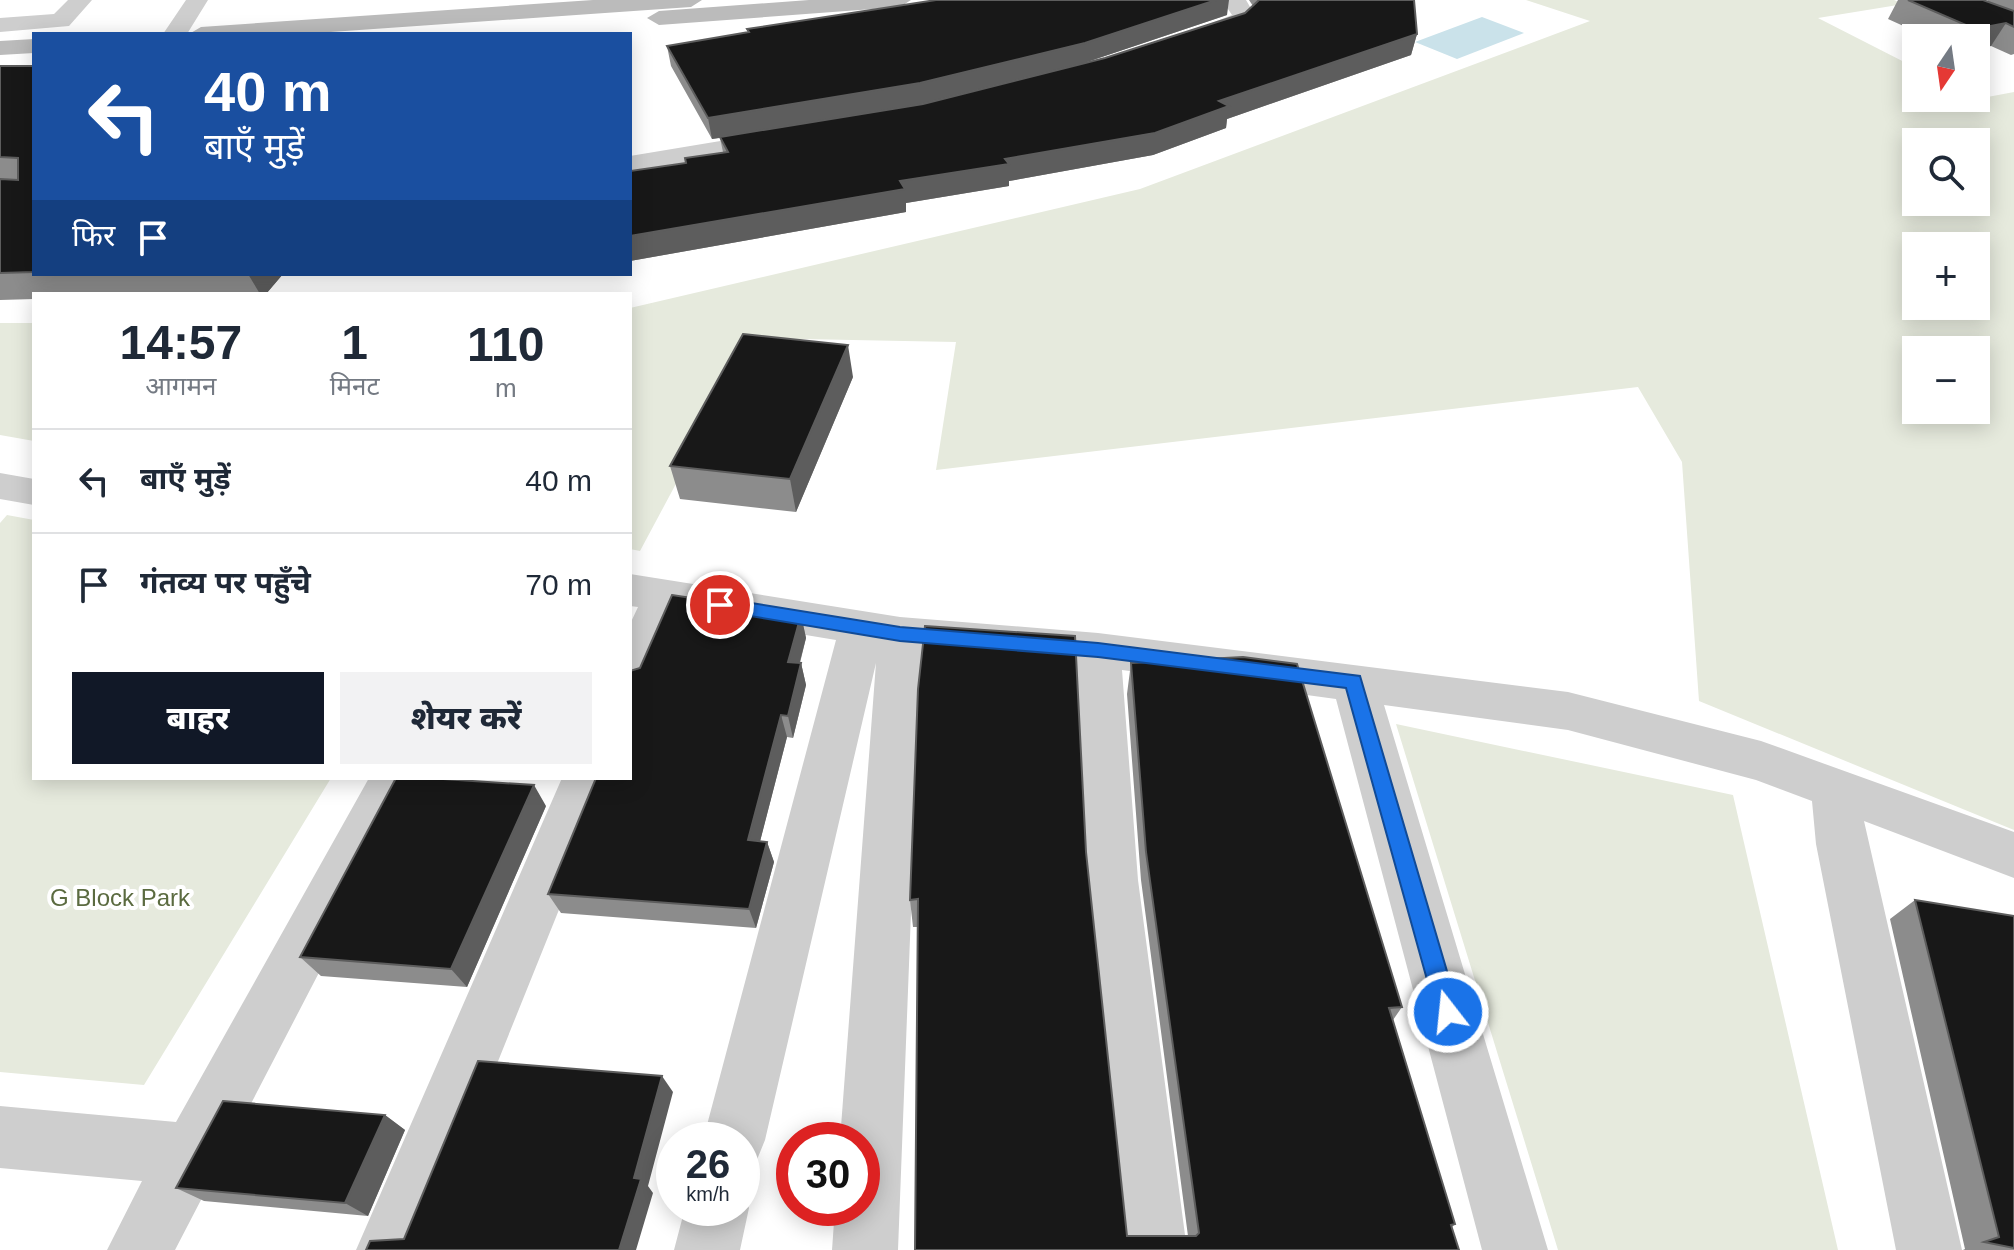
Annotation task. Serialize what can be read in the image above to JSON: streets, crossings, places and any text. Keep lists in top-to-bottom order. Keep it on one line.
{"parks":["G Block Park"],"north":"bottom","page":{"map_buttons":["+","−"],"turn":["40 m","बाएँ मुड़ें"],"then":"फिर","eta":["14:57","आगमन","1","मिनट","110","m"],"list":[{"name":"बाएँ मुड़ें","value":"40 m"},{"name":"गंतव्य पर पहुँचे","value":"70 m"}],"buttons":["बाहर","शेयर करें"],"speed":"26 km/h","limit":"30"}}
